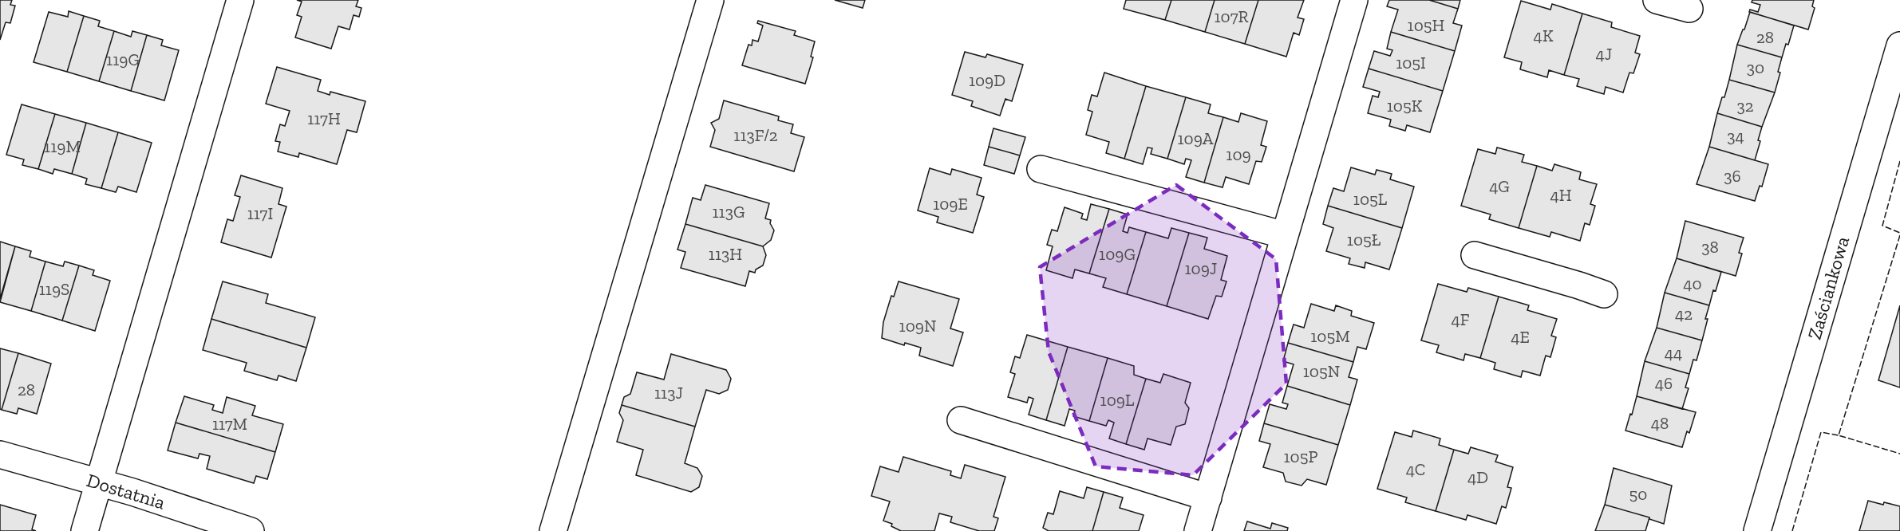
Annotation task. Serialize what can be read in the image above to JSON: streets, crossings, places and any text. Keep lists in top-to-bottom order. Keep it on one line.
{"streets":{"street":["Zaściankowa","Dostatnia"]},"house_numbers":["107R","105H","4K","28","4J","119G","105I","30","109D","105K","32","117H","113F/2","34","109A","119M","109","36","4G","4H","105L","109E","113G","117I","105Ł","38","113H","109G","109J","40","119S","42","4F","109N","105M","4E","44","105N","46","28","113J","109L","48","117M","105P","4C","4D","50"]}
